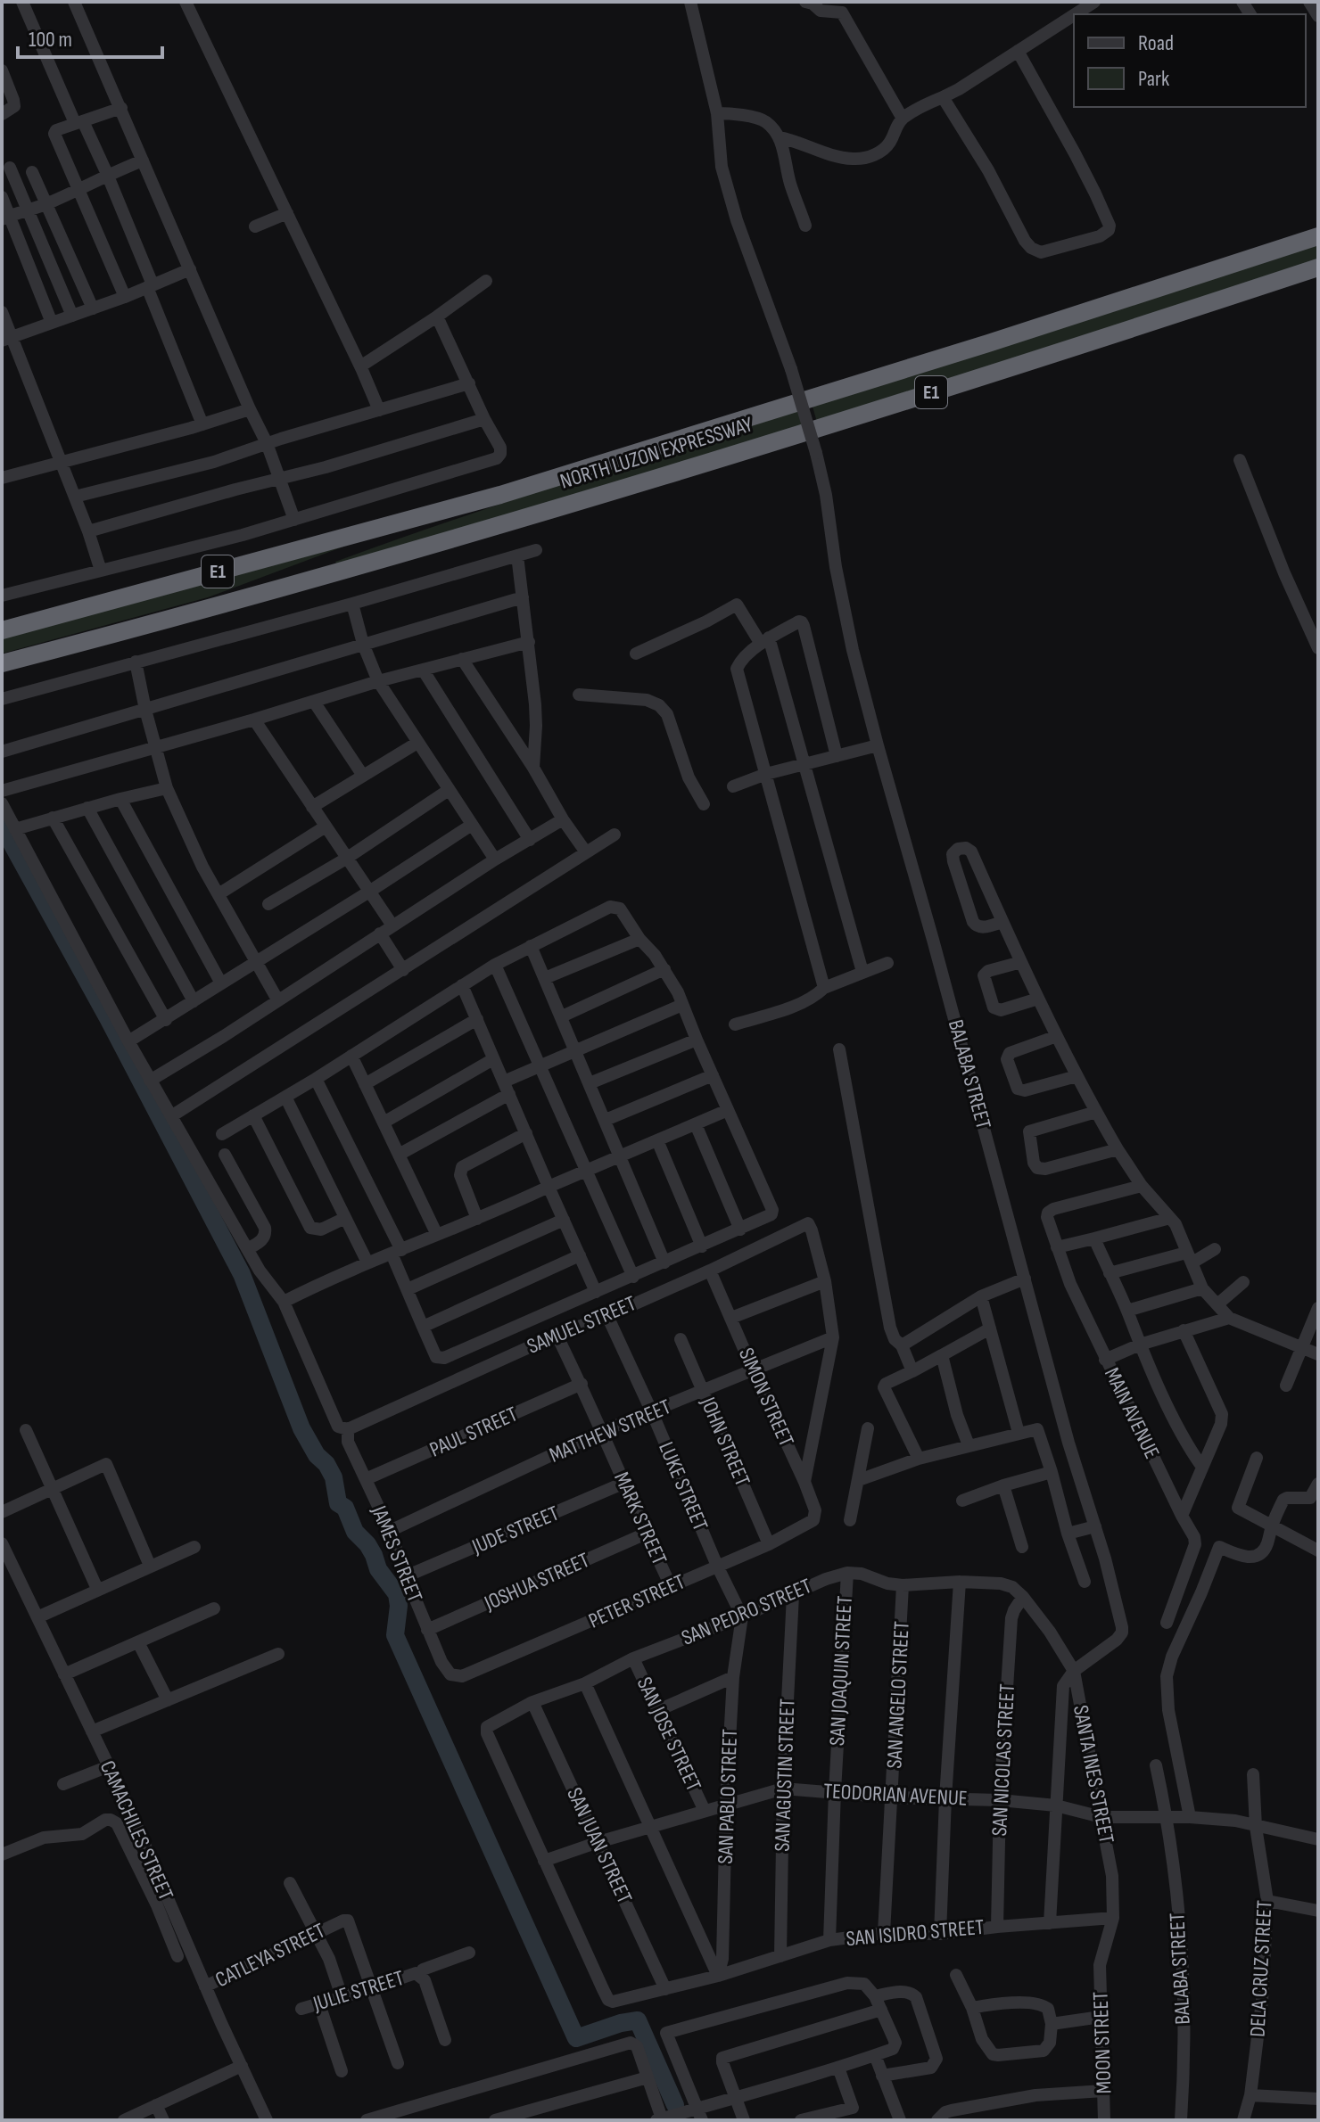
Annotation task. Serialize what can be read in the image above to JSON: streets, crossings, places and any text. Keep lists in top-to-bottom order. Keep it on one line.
{"streets":{"highway":["E1","NORTH LUZON EXPRESSWAY"],"street":["BALABA STREET","SAMUEL STREET","SIMON STREET","MAIN AVENUE","MATTHEW STREET","PAUL STREET","JOHN STREET","LUKE STREET","MARK STREET","JUDE STREET","JAMES STREET","JOSHUA STREET","PETER STREET","SAN PEDRO STREET","SAN JOAQUIN STREET","SAN ANGELO STREET","SAN JOSE STREET","SAN NICOLAS STREET","SANTA INES STREET","SAN AGUSTIN STREET","TEODORIAN AVENUE","SAN PABLO STREET","CAMACHILES STREET","SAN JUAN STREET","SAN ISIDRO STREET","CATLEYA STREET","DELA CRUZ STREET","JULIE STREET","MOON STREET"]},"crossings":[["E1","NORTH LUZON EXPRESSWAY"],["BALABA STREET","SANTA INES STREET"],["BALABA STREET","TEODORIAN AVENUE"],["SAMUEL STREET","SIMON STREET"],["SAMUEL STREET","LUKE STREET"],["SAMUEL STREET","MARK STREET"],["SAMUEL STREET","JAMES STREET"],["SIMON STREET","MATTHEW STREET"],["SIMON STREET","PETER STREET"],["MATTHEW STREET","JOHN STREET"],["MATTHEW STREET","LUKE STREET"],["MATTHEW STREET","MARK STREET"],["MATTHEW STREET","JAMES STREET"],["PAUL STREET","MARK STREET"],["PAUL STREET","JAMES STREET"],["JOHN STREET","PETER STREET"],["LUKE STREET","PETER STREET"],["LUKE STREET","SAN PEDRO STREET"],["LUKE STREET","SAN PABLO STREET"],["MARK STREET","JUDE STREET"],["MARK STREET","JOSHUA STREET"],["MARK STREET","PETER STREET"],["JUDE STREET","JAMES STREET"],["JAMES STREET","JOSHUA STREET"],["JAMES STREET","PETER STREET"],["SAN PEDRO STREET","SAN JOAQUIN STREET"],["SAN PEDRO STREET","SAN JOSE STREET"],["SAN PEDRO STREET","SAN AGUSTIN STREET"],["SAN PEDRO STREET","TEODORIAN AVENUE"],["SAN PEDRO STREET","SAN PABLO STREET"],["SAN PEDRO STREET","SAN JUAN STREET"],["SAN PEDRO STREET","SAN ISIDRO STREET"],["SAN JOAQUIN STREET","TEODORIAN AVENUE"],["SAN JOAQUIN STREET","SAN ISIDRO STREET"],["SAN ANGELO STREET","TEODORIAN AVENUE"],["SAN ANGELO STREET","SAN ISIDRO STREET"],["SAN JOSE STREET","TEODORIAN AVENUE"],["SAN NICOLAS STREET","SANTA INES STREET"],["SAN NICOLAS STREET","TEODORIAN AVENUE"],["SAN NICOLAS STREET","SAN ISIDRO STREET"],["SANTA INES STREET","TEODORIAN AVENUE"],["SANTA INES STREET","SAN ISIDRO STREET"],["SANTA INES STREET","MOON STREET"],["SAN AGUSTIN STREET","TEODORIAN AVENUE"],["SAN AGUSTIN STREET","SAN ISIDRO STREET"],["TEODORIAN AVENUE","SAN PABLO STREET"],["TEODORIAN AVENUE","SAN JUAN STREET"],["TEODORIAN AVENUE","SAN ISIDRO STREET"],["TEODORIAN AVENUE","DELA CRUZ STREET"],["SAN PABLO STREET","SAN ISIDRO STREET"],["CAMACHILES STREET","CATLEYA STREET"],["SAN JUAN STREET","SAN ISIDRO STREET"],["CATLEYA STREET","JULIE STREET"]],"legend":["Road","Park"],"scale_bar":"100 m"}
